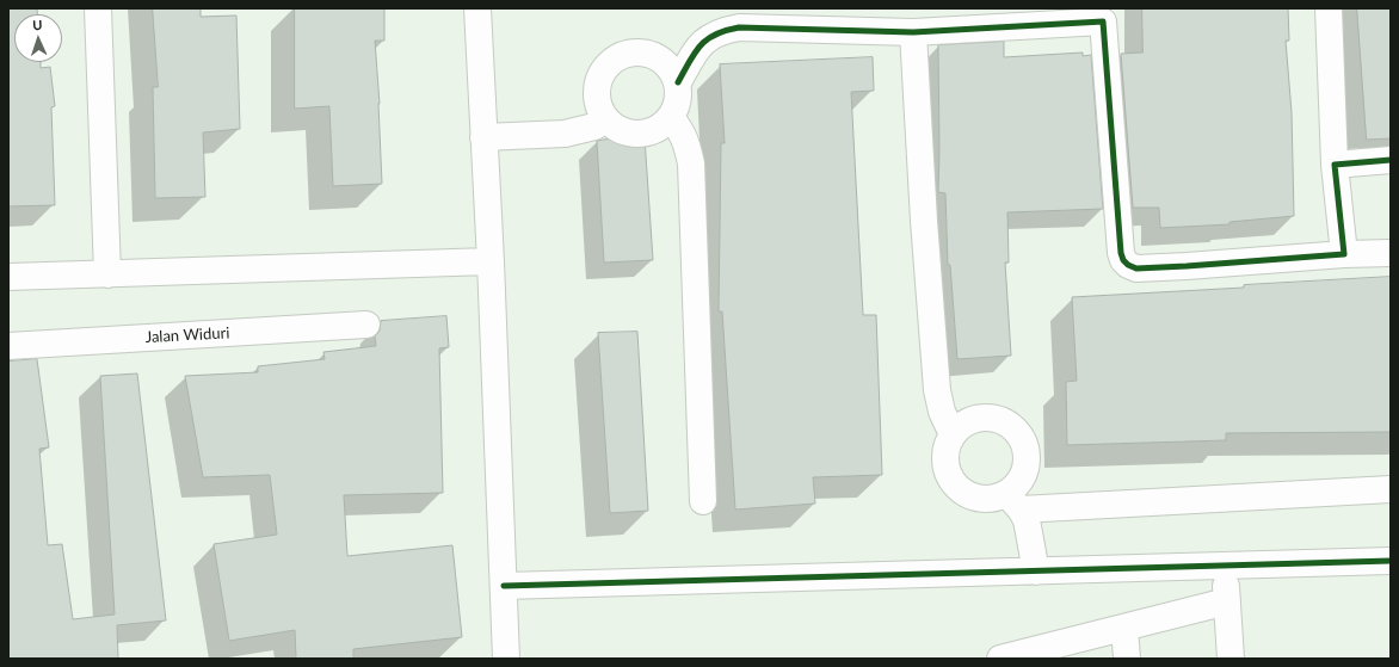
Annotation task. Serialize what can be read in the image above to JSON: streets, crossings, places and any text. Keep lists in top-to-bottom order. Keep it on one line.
{"streets":{"street":["Jalan Widuri"]},"north":"top"}
